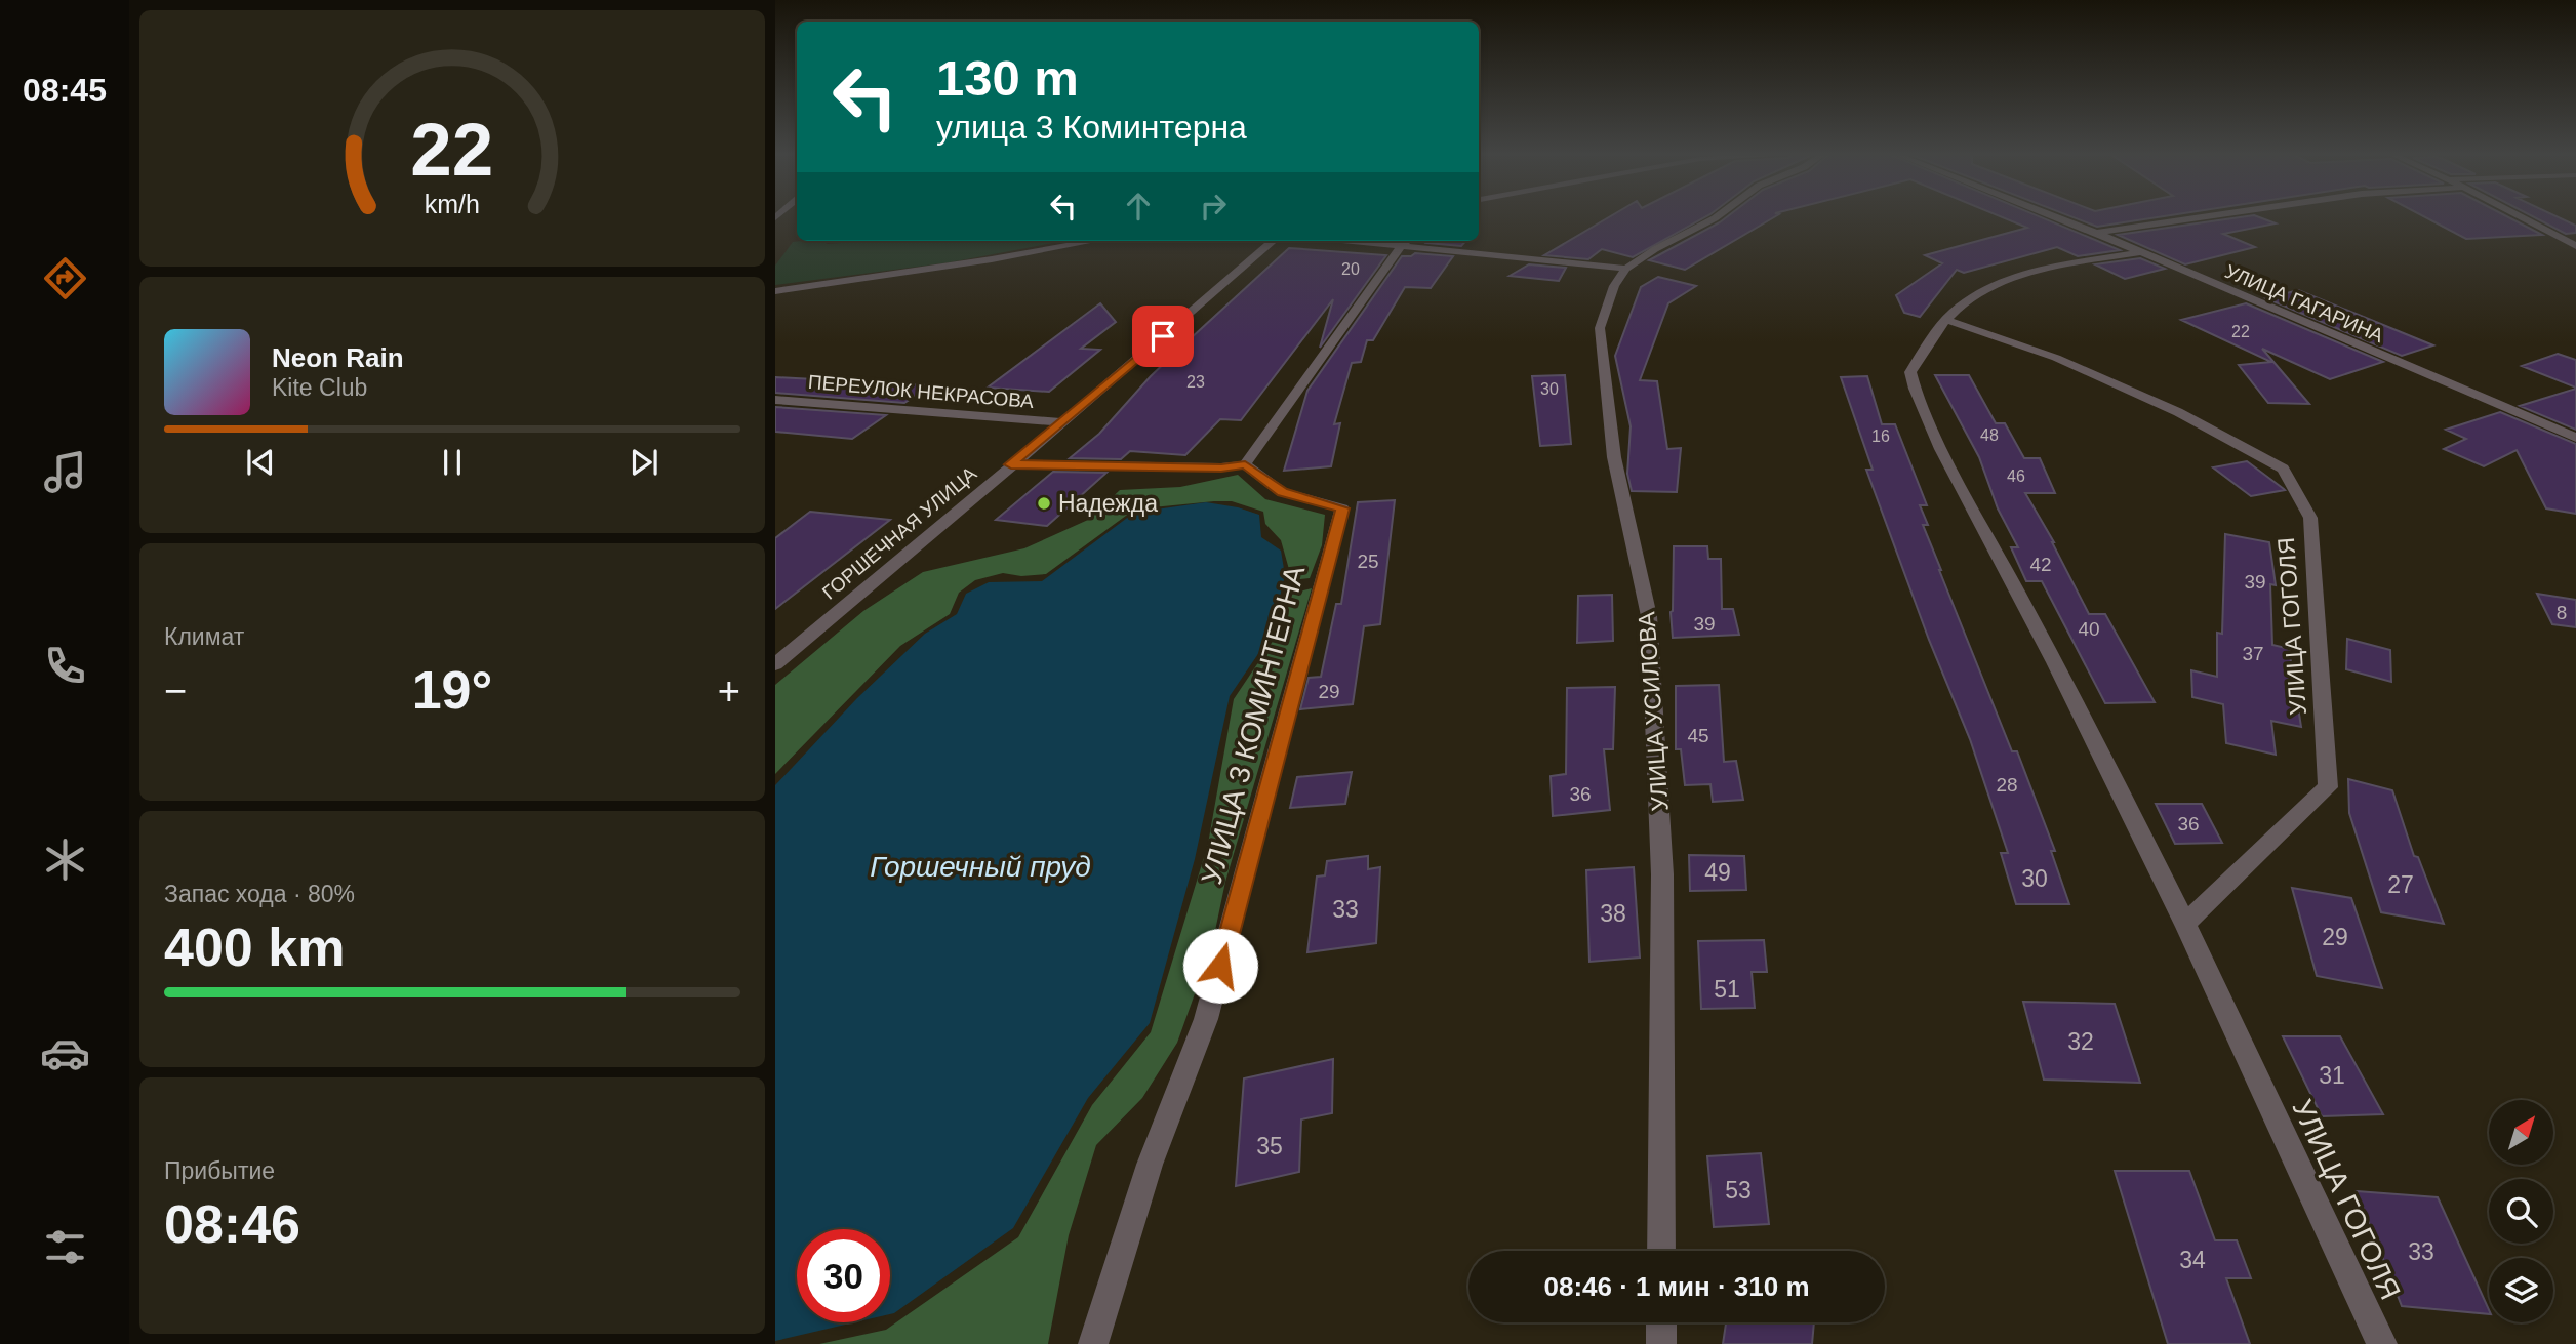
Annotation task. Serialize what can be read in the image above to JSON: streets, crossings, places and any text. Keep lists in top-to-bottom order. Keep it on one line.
{"streets":{"street":["УЛИЦА ГАГАРИНА","ПЕРЕУЛОК НЕКРАСОВА","ГОРШЕЧНАЯ УЛИЦА","УЛИЦА ГОГОЛЯ","УЛИЦА УСИЛОВА","УЛИЦА 3 КОМИНТЕРНА"]},"crossings":[["УЛИЦА ГАГАРИНА","УЛИЦА ГОГОЛЯ"],["ПЕРЕУЛОК НЕКРАСОВА","ГОРШЕЧНАЯ УЛИЦА"]],"water":["Горшечный пруд"],"places":["Надежда"],"house_numbers":["20","22","23","30","48","16","46","25","42","39","8","39","40","37","29","45","28","36","36","49","30","27","33","38","29","51","32","31","35","53","33","34"],"north":"top right","page":{"tabs":"08:45","turn":["130 m","улица 3 Коминтерна"],"song":["Neon Rain","Kite Club"],"tile":["Климат",["Запас хода · 80%","400 km"],["Прибытие","08:46"]],"heat":["−","19°","+"],"limit":"30","trip":"08:46 · 1 мин · 310 m","gauge":["22","km/h"]}}
